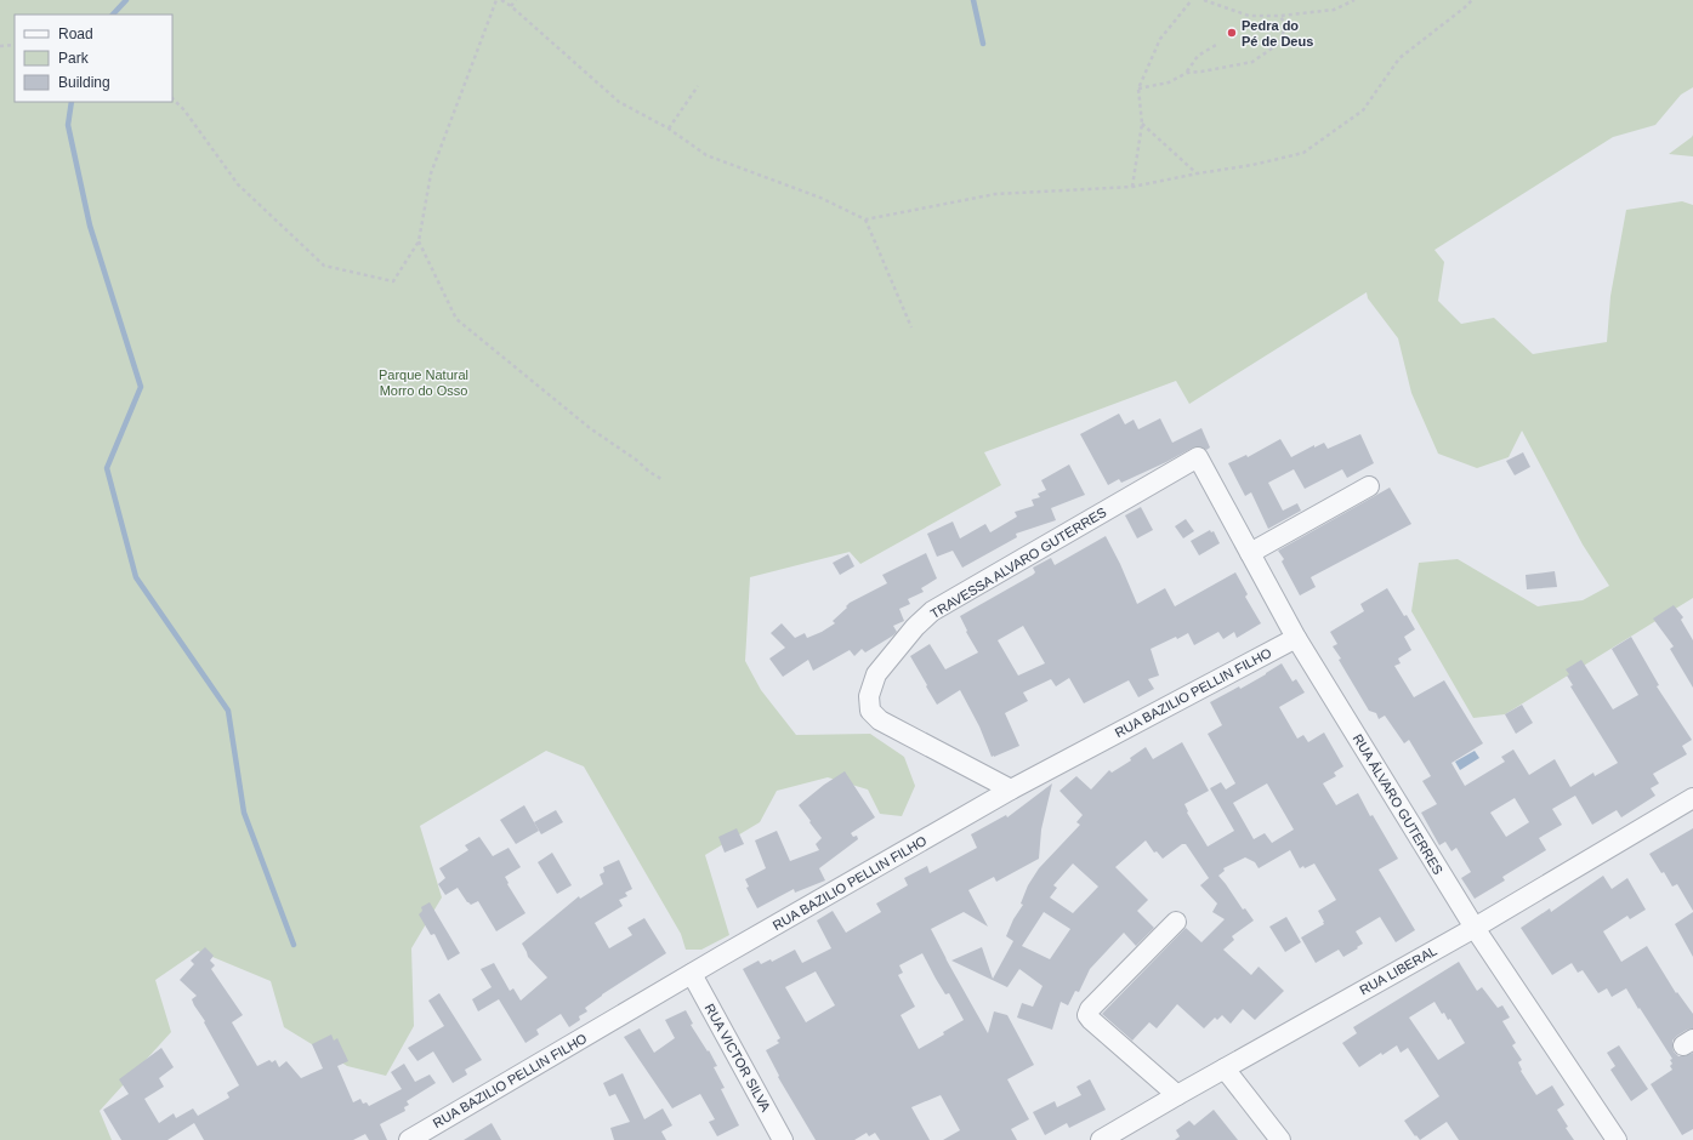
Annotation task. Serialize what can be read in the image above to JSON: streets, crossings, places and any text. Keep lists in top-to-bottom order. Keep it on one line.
{"streets":{"street":["TRAVESSA ALVARO GUTERRES","RUA BAZILIO PELLIN FILHO","RUA ÁLVARO GUTERRES","RUA LIBERAL","RUA VICTOR SILVA"]},"crossings":[["TRAVESSA ALVARO GUTERRES","RUA BAZILIO PELLIN FILHO"],["TRAVESSA ALVARO GUTERRES","RUA ÁLVARO GUTERRES"],["RUA BAZILIO PELLIN FILHO","RUA ÁLVARO GUTERRES"],["RUA BAZILIO PELLIN FILHO","RUA VICTOR SILVA"],["RUA ÁLVARO GUTERRES","RUA LIBERAL"]],"parks":["Parque Natural Morro do Osso"],"places":["Pedra do Pé de Deus"],"legend":["Road","Park","Building"]}
